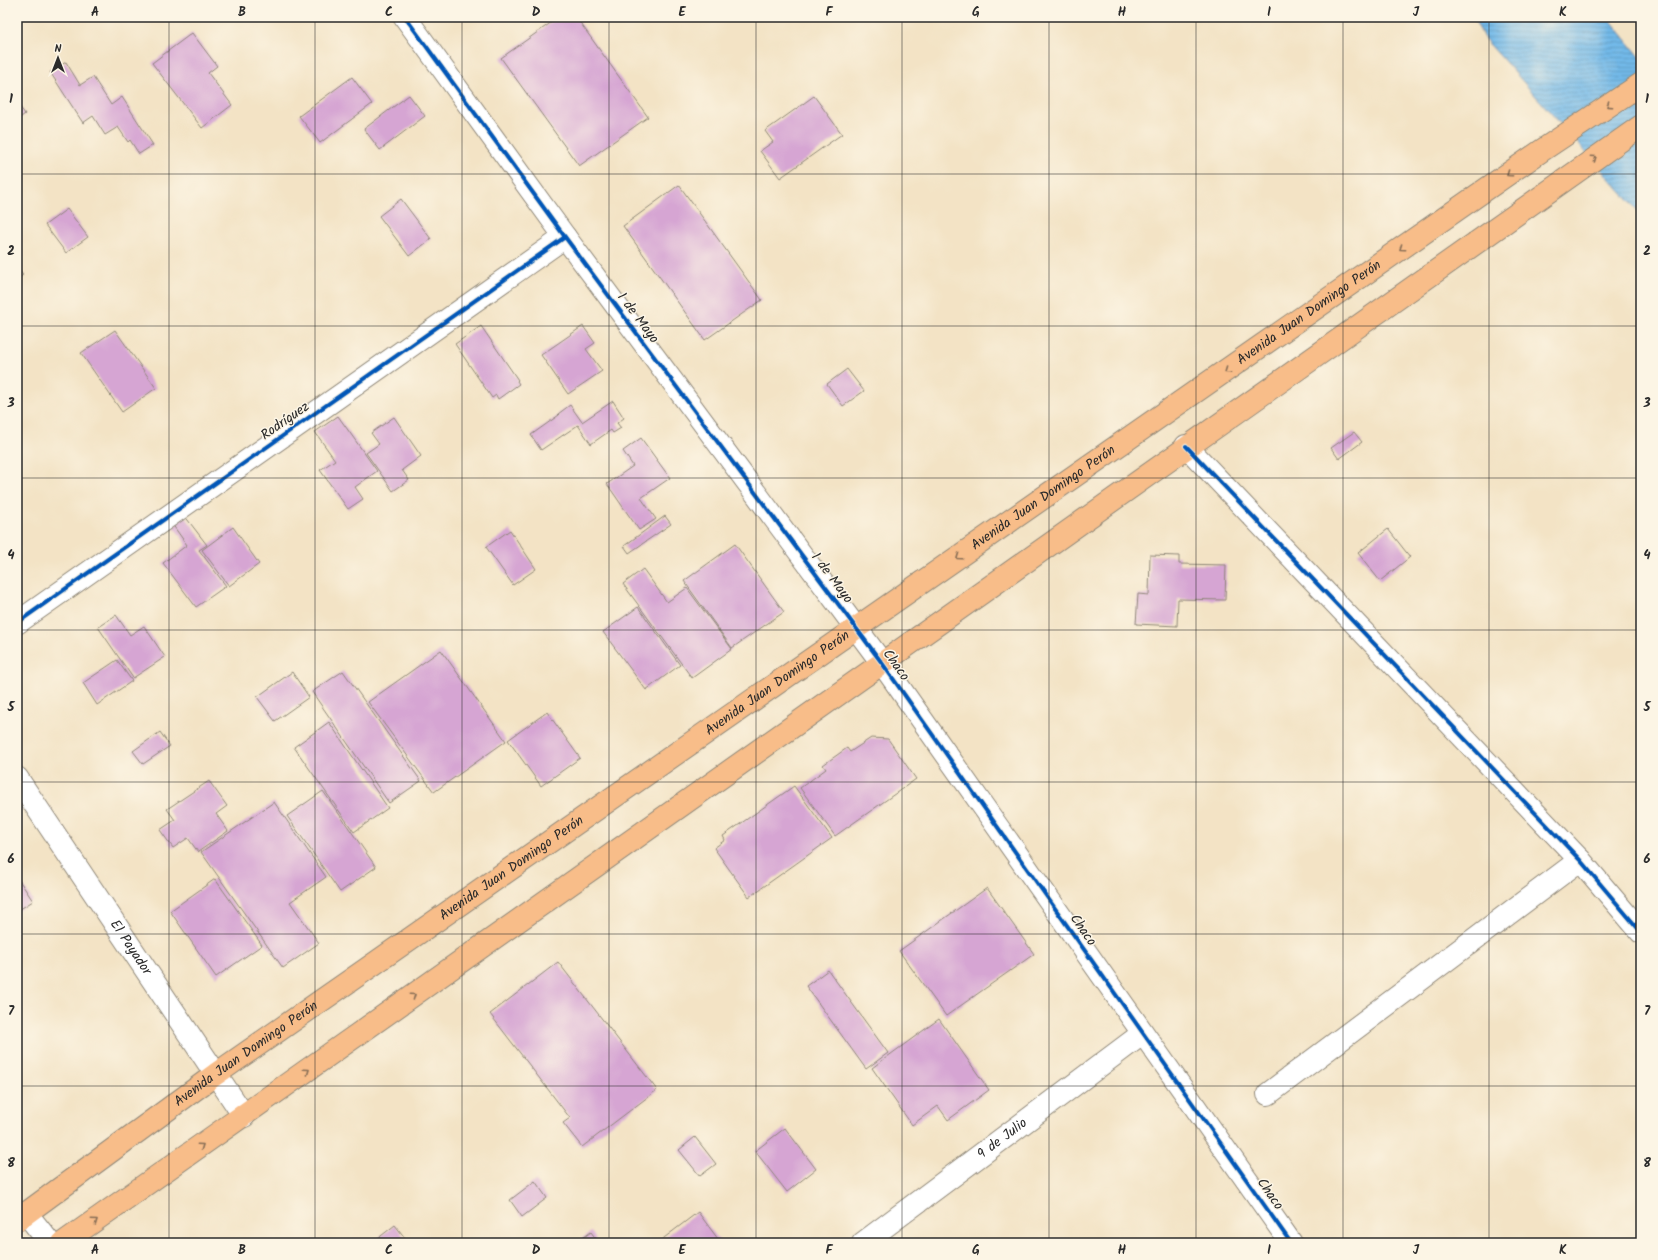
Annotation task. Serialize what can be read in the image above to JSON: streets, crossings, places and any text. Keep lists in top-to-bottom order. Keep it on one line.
{"streets":{"main road":["Avenida Juan Domingo Perón"],"street":["1 de Mayo","Rodríguez","Chaco","El Payador","9 de Julio"]},"crossings":[["Avenida Juan Domingo Perón","1 de Mayo"],["Avenida Juan Domingo Perón","Chaco"],["Avenida Juan Domingo Perón","El Payador"],["1 de Mayo","Rodríguez"],["1 de Mayo","Chaco"],["Chaco","9 de Julio"]],"north":"top","grid":{"columns":["A","B","C","D","E","F","G","H","I","J","K"],"rows":["1","2","3","4","5","6","7","8"]}}
